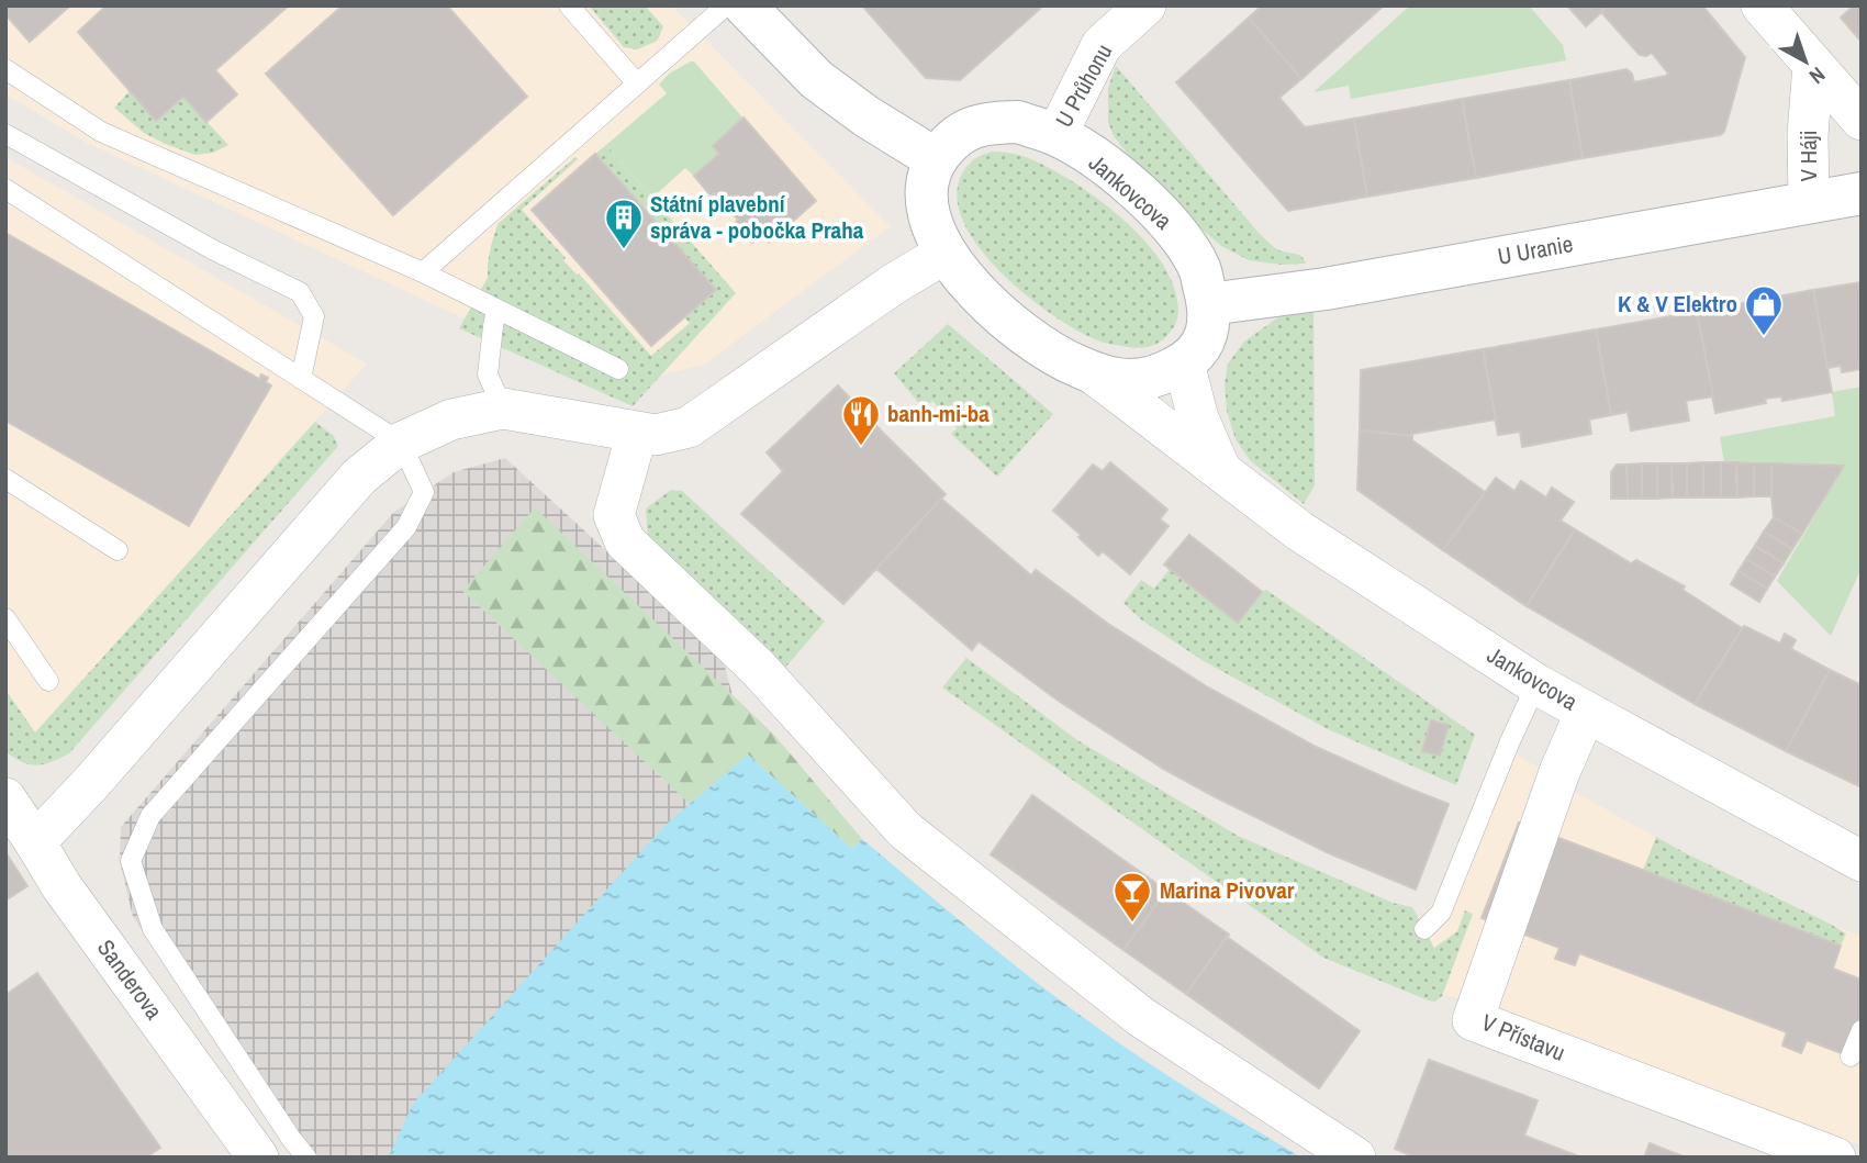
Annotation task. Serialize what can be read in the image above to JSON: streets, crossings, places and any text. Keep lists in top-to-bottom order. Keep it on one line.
{"streets":{"main road":["Jankovcova","U Uranie"],"street":["U Průhonu","V Háji","Sanderova","V Přístavu"]},"crossings":[["U Průhonu","Jankovcova"],["U Průhonu","U Uranie"],["V Háji","U Uranie"],["Jankovcova","U Uranie"],["Jankovcova","V Přístavu"]],"places":{"building":["Státní plavební správa - pobočka Praha"],"shop":["K & V Elektro"],"restaurant":["banh-mi-ba"],"bar":["Marina Pivovar"]},"north":"bottom right"}
